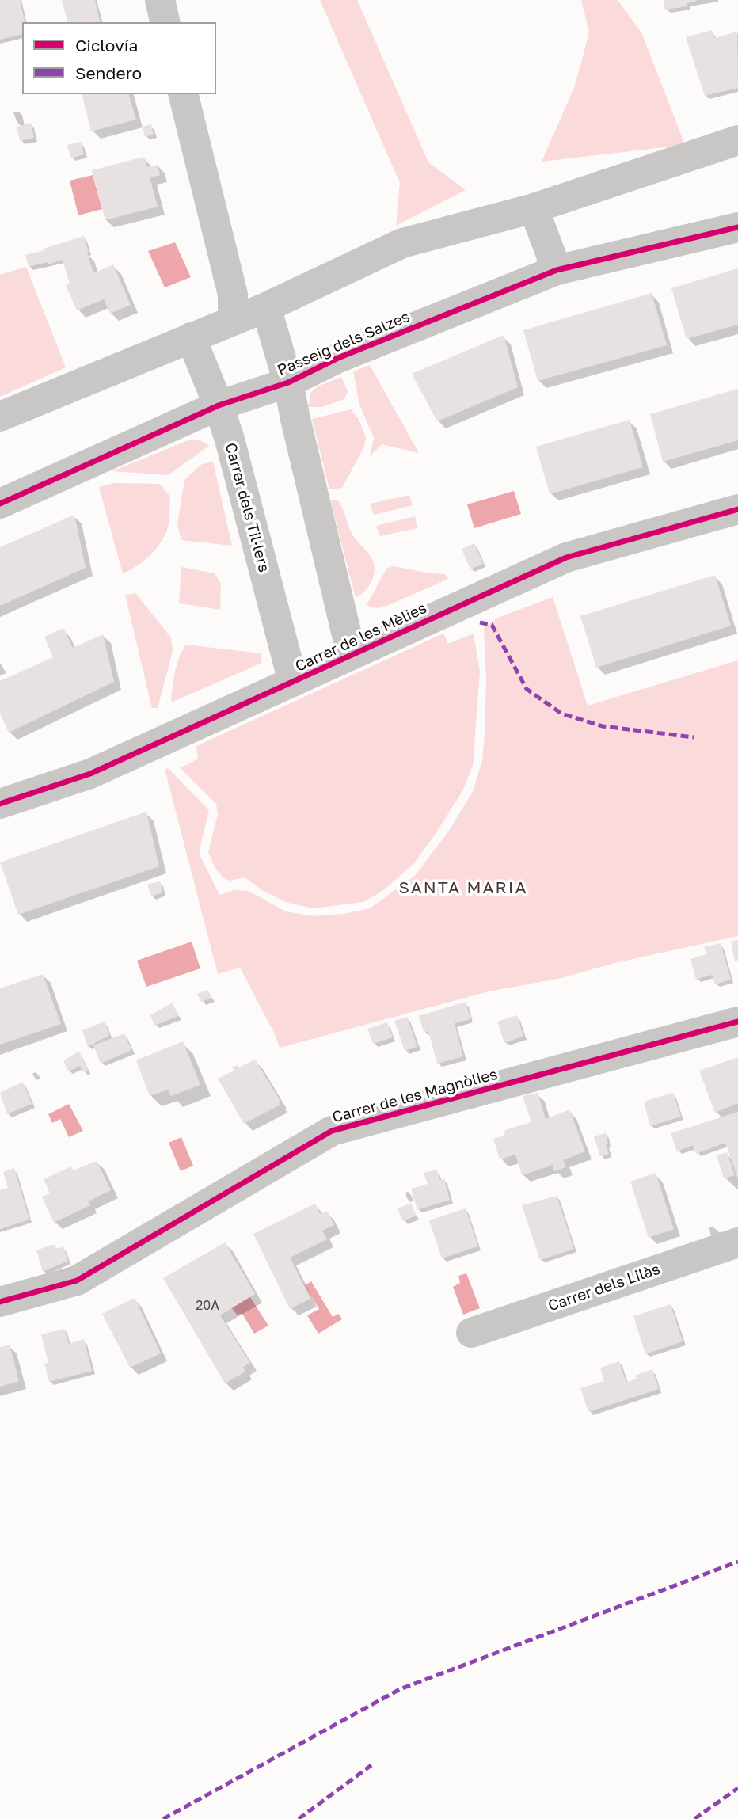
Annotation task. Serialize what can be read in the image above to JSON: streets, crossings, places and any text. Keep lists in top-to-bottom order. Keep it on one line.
{"streets":{"street":["Passeig dels Salzes","Carrer dels Til·lers","Carrer de les Mèlies","Carrer de les Magnòlies","Carrer dels Lilàs"]},"crossings":[["Passeig dels Salzes","Carrer dels Til·lers"],["Carrer dels Til·lers","Carrer de les Mèlies"]],"districts":["SANTA MARIA"],"house_numbers":["20A"],"legend":["Ciclovía","Sendero"]}
